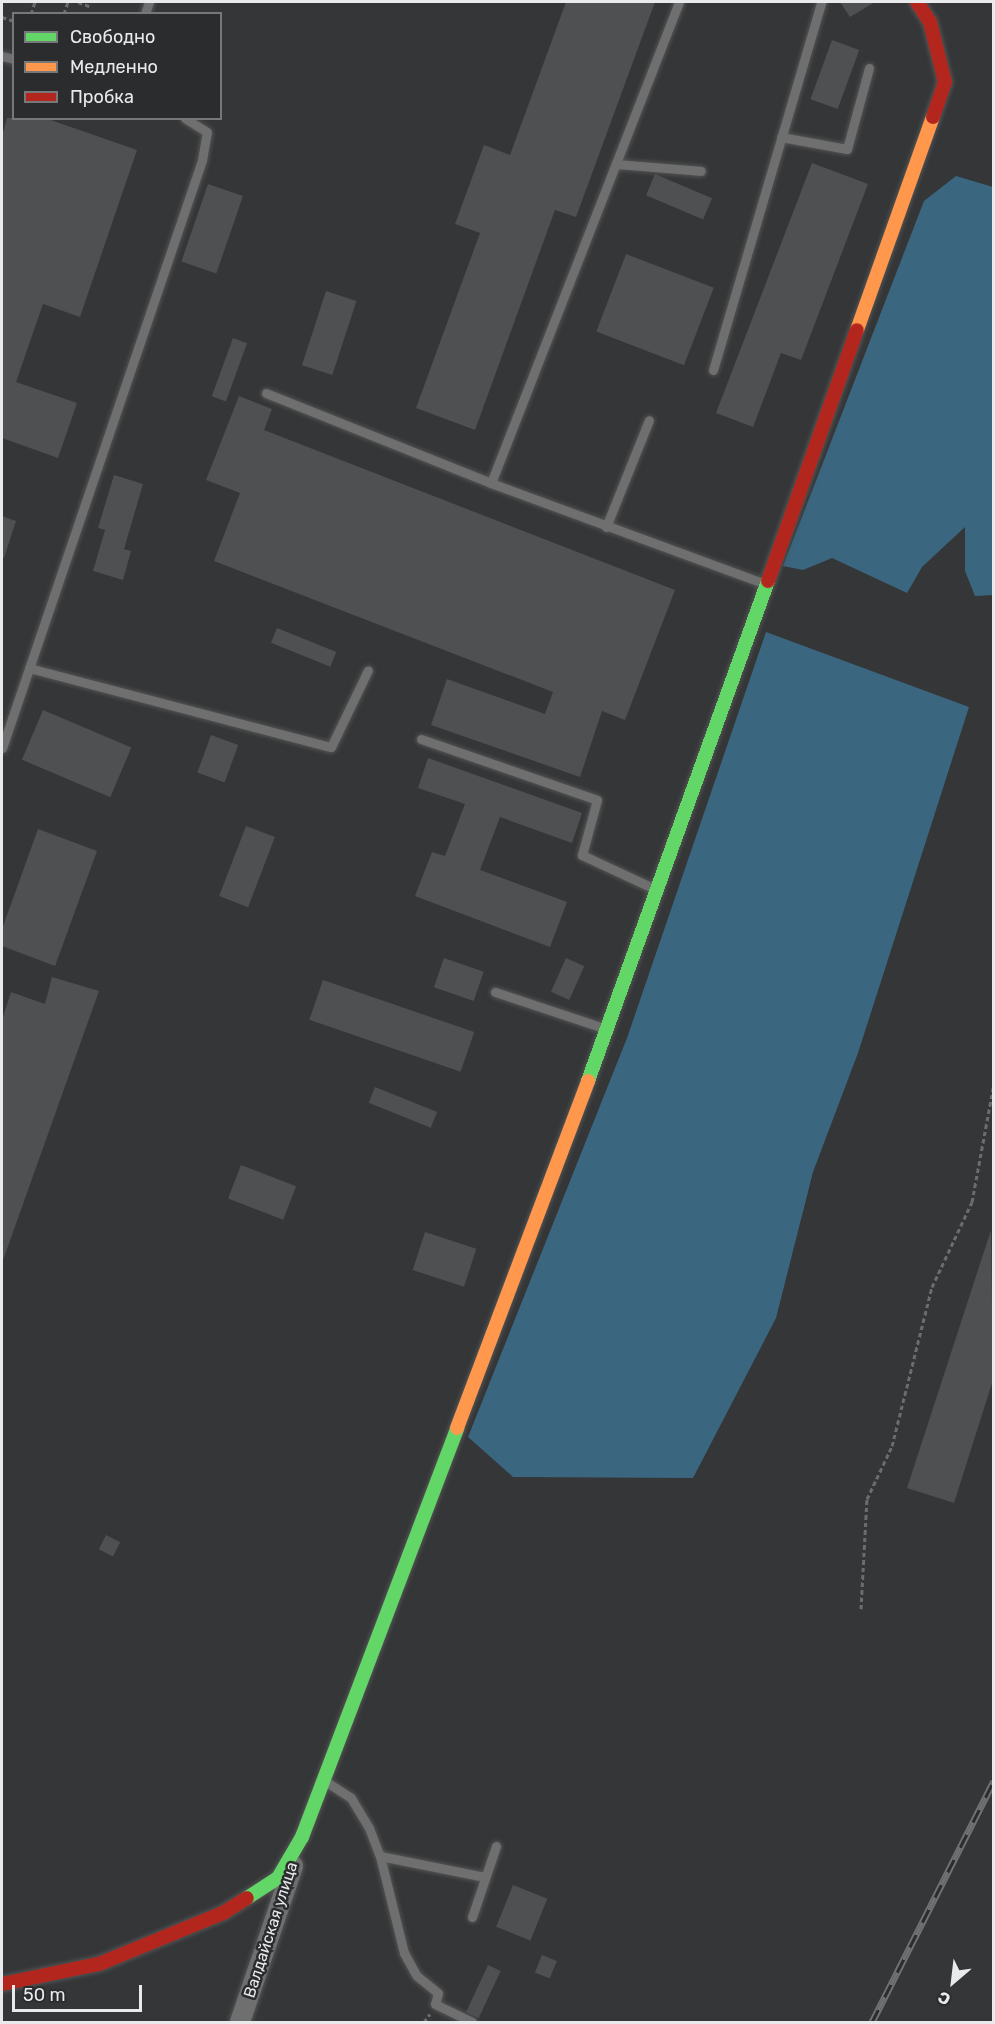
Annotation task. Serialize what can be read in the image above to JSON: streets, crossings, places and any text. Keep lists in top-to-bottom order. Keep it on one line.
{"streets":{"street":["Валдайская улица"]},"legend":["Свободно","Медленно","Пробка"],"scale_bar":"50 m","north":"bottom left"}
